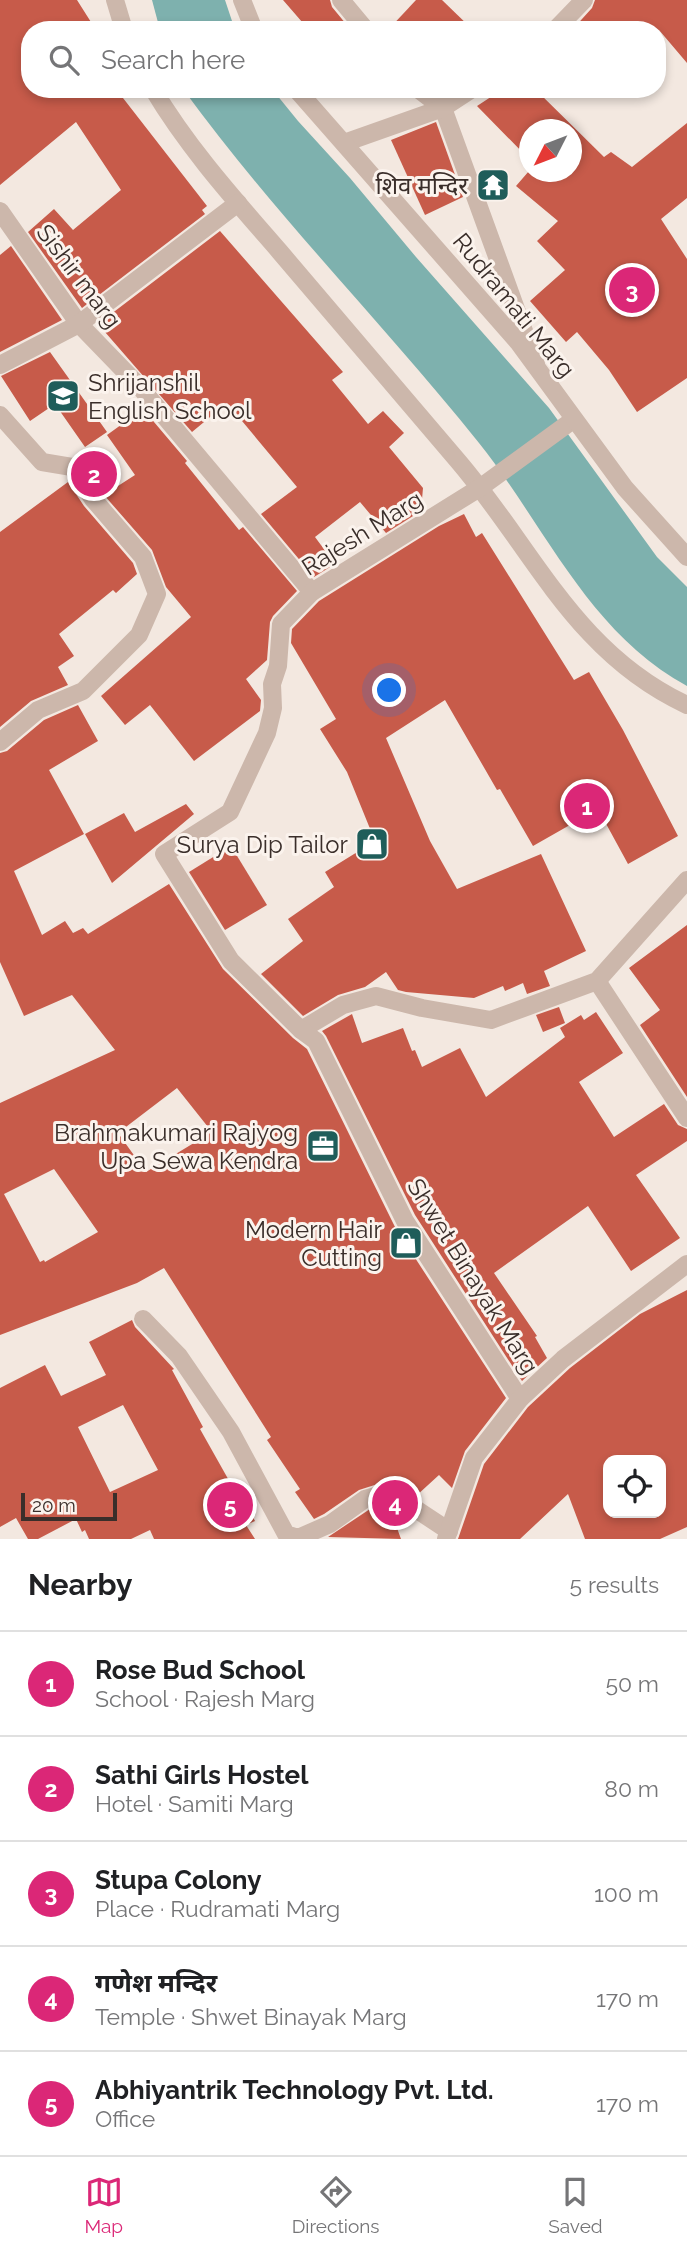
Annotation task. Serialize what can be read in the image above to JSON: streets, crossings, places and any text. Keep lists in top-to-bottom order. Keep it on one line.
{"streets":{"street":["Sishir marg","Rudramati Marg","Rajesh Marg","Shwet Binayak Marg"]},"crossings":[["Sishir marg","Rajesh Marg"],["Rudramati Marg","Rajesh Marg"],["Rajesh Marg","Shwet Binayak Marg"]],"places":{"temple":["शिव मन्दिर"],"school or university":["Shrijanshil English School"],"shop":["Surya Dip Tailor","Modern Hair Cutting"],"office":["Brahmakumari Rajyog Upa Sewa Kendra"]},"scale_bar":"20 m","north":"bottom left","page":{"search":"Search here","pins":["3","2","1","4","5"],"scale":"20 m","heading":["Nearby","5 results"],"list":[{"mark":"1","name":"Rose Bud School","note":"School · Rajesh Marg","value":"50 m"},{"mark":"2","name":"Sathi Girls Hostel","note":"Hotel · Samiti Marg","value":"80 m"},{"mark":"3","name":"Stupa Colony","note":"Place · Rudramati Marg","value":"100 m"},{"mark":"4","name":"गणेश मन्दिर","note":"Temple · Shwet Binayak Marg","value":"170 m"},{"mark":"5","name":"Abhiyantrik Technology Pvt. Ltd.","note":"Office","value":"170 m"}],"nav":["Map","Directions","Saved"]}}
